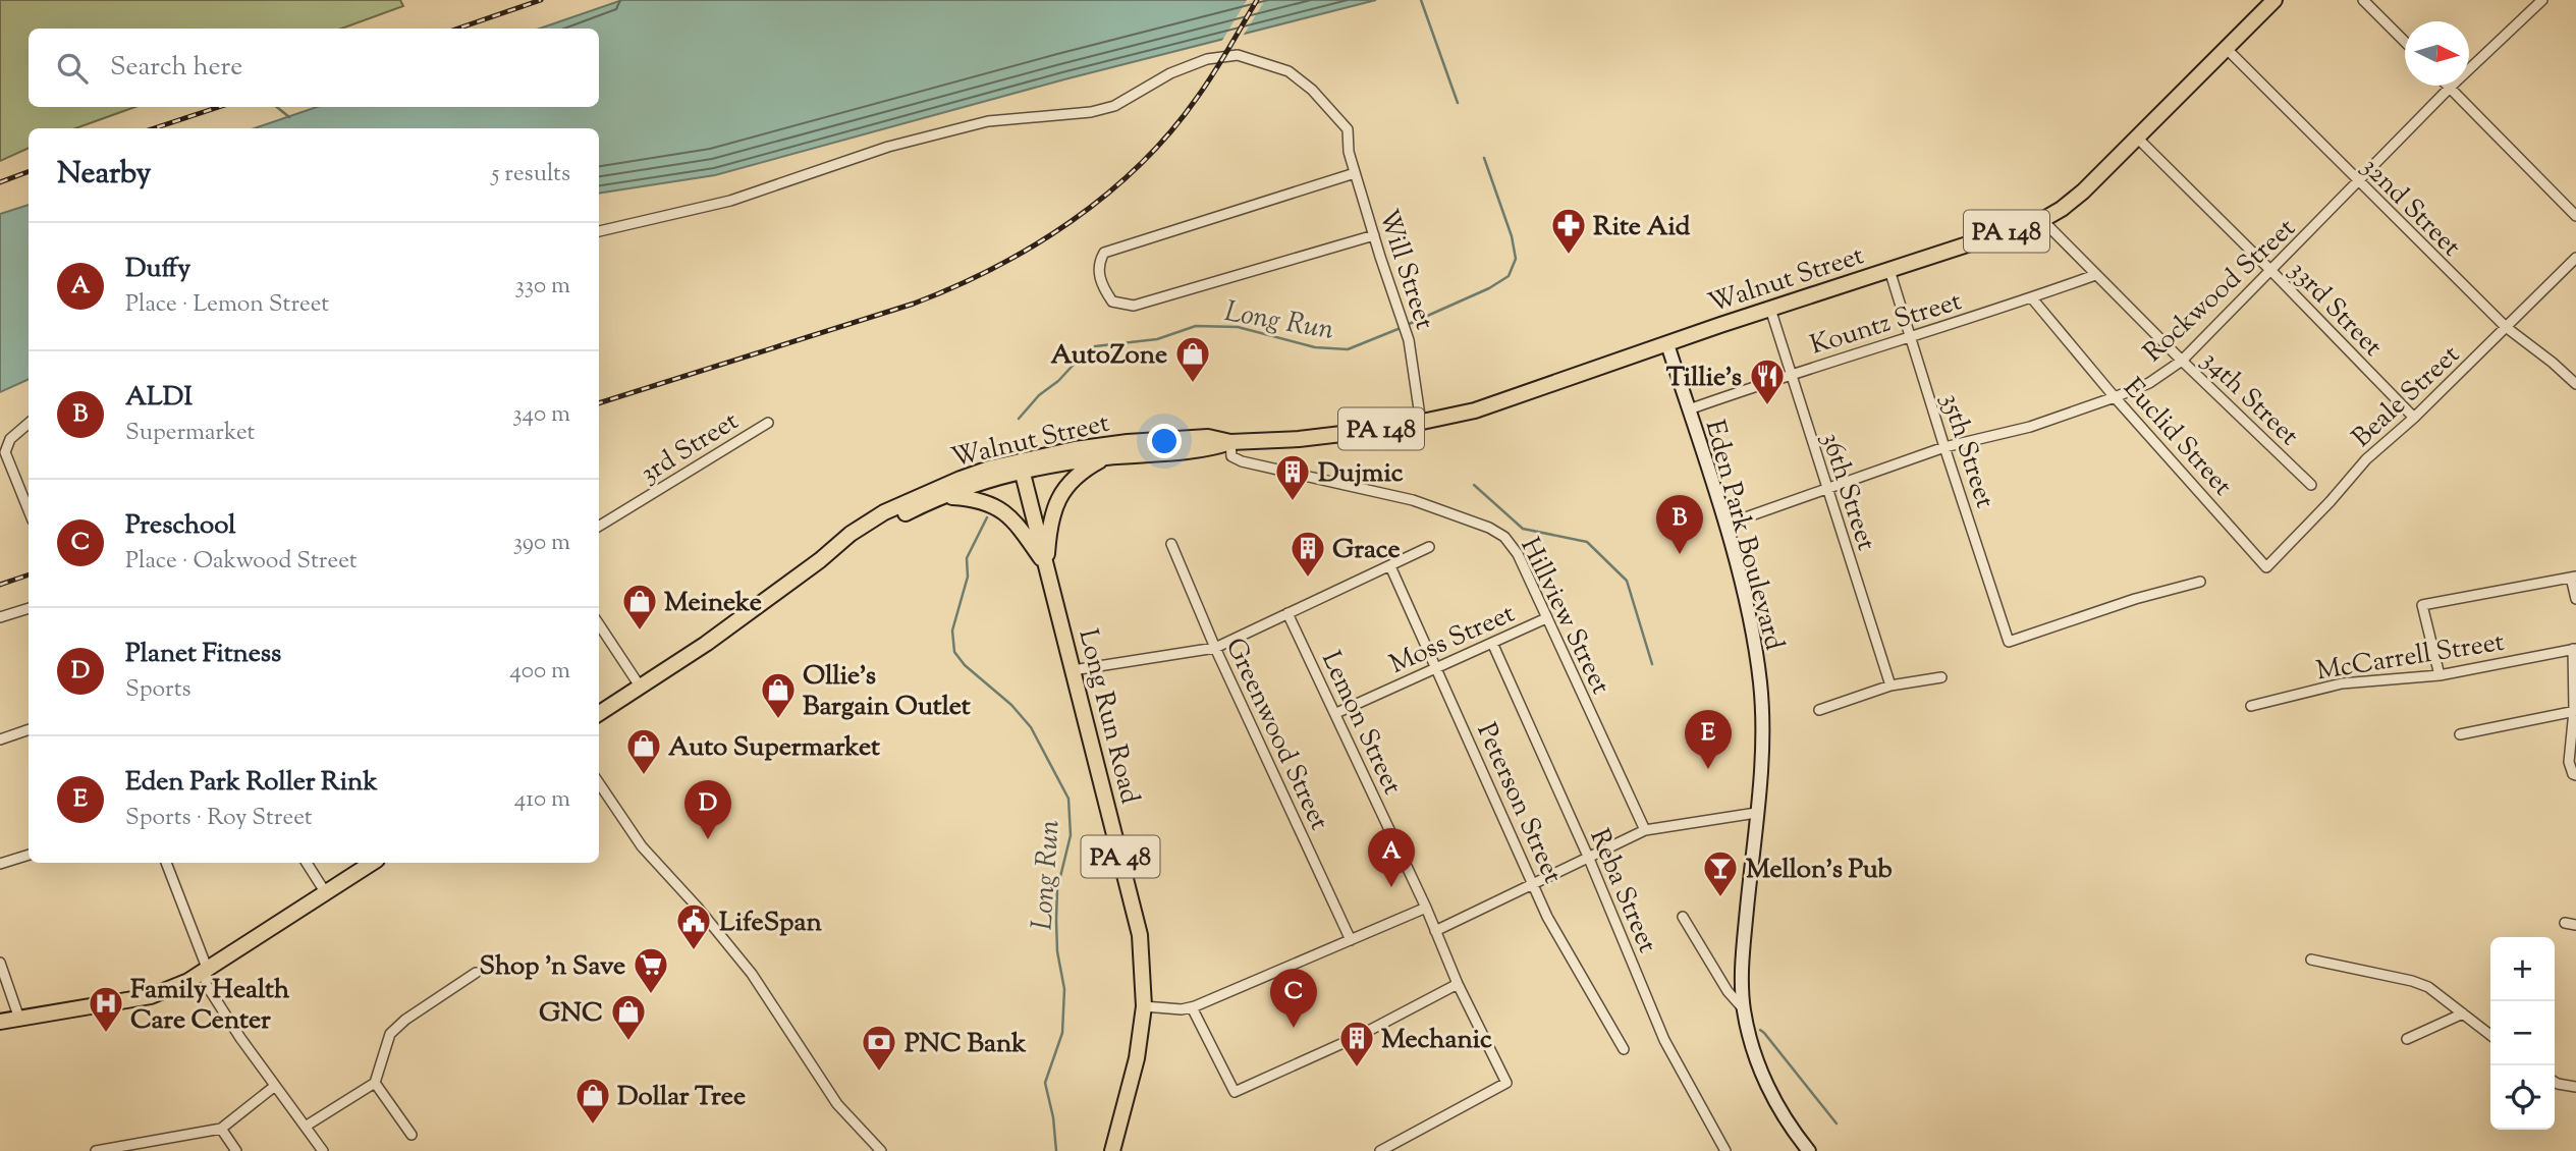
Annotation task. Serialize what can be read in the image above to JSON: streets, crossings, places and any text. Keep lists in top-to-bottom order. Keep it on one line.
{"streets":{"main road":["PA 148","Walnut Street","Eden Park Boulevard","Long Run Road","PA 48"],"street":["32nd Street","Will Street","Rockwood Street","33rd Street","Kountz Street","Beale Street","34th Street","Euclid Street","3rd Street","35th Street","36th Street","Hillview Street","Moss Street","McCarrell Street","Lemon Street","Greenwood Street","Peterson Street","Reba Street"]},"crossings":[["32nd Street","Walnut Street"],["32nd Street","Rockwood Street"],["32nd Street","Beale Street"],["Will Street","Walnut Street"],["Walnut Street","33rd Street"],["Walnut Street","34th Street"],["Walnut Street","35th Street"],["Walnut Street","36th Street"],["Walnut Street","Eden Park Boulevard"],["Walnut Street","Hillview Street"],["Walnut Street","Long Run Road"],["Walnut Street","PA 48"],["Rockwood Street","33rd Street"],["Rockwood Street","34th Street"],["Rockwood Street","Euclid Street"],["Rockwood Street","35th Street"],["Rockwood Street","36th Street"],["Rockwood Street","Eden Park Boulevard"],["33rd Street","Beale Street"],["Kountz Street","34th Street"],["Kountz Street","Euclid Street"],["Kountz Street","35th Street"],["Kountz Street","36th Street"],["Kountz Street","Eden Park Boulevard"],["Beale Street","Euclid Street"],["Hillview Street","Moss Street"],["Moss Street","Lemon Street"],["Moss Street","Peterson Street"],["Moss Street","Reba Street"],["Long Run Road","PA 48"]],"water":["Long Run"],"places":{"pharmacy":["Rite Aid"],"shop":["AutoZone","Meineke","Ollie's Bargain Outlet","Auto Supermarket","GNC","Dollar Tree"],"restaurant":["Tillie's"],"building":["Dujmic","Grace","Mechanic"],"bar":["Mellon's Pub"],"public building":["LifeSpan"],"supermarket":["Shop 'n Save"],"hospital":["Family Health Care Center"],"bank":["PNC Bank"]},"north":"right","page":{"search":"Search here","heading":["Nearby","5 results"],"list":[{"mark":"A","name":"Duffy","note":"Place · Lemon Street","value":"330 m"},{"mark":"B","name":"ALDI","note":"Supermarket","value":"340 m"},{"mark":"C","name":"Preschool","note":"Place · Oakwood Street","value":"390 m"},{"mark":"D","name":"Planet Fitness","note":"Sports","value":"400 m"},{"mark":"E","name":"Eden Park Roller Rink","note":"Sports · Roy Street","value":"410 m"}],"pins":["B","E","D","A","C"],"map_buttons":["+","−"]}}
